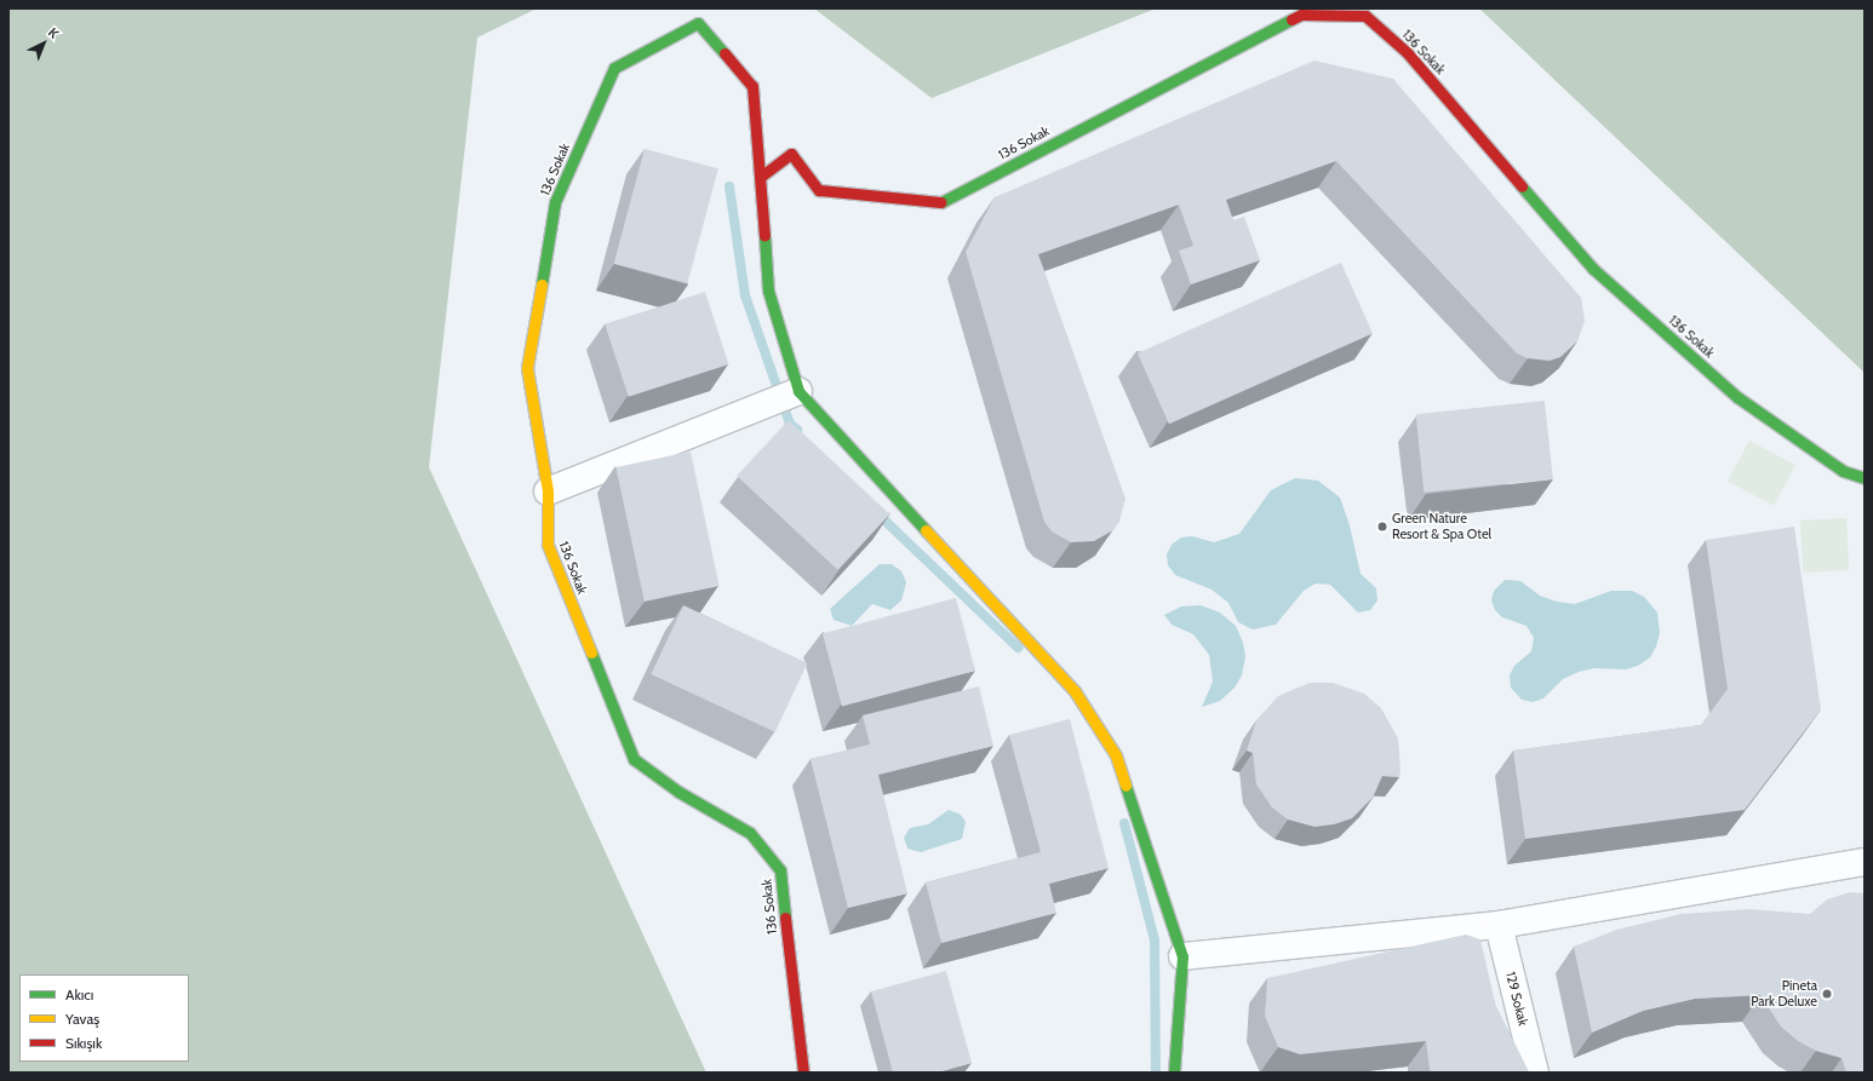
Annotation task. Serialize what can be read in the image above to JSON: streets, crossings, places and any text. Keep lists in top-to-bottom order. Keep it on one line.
{"streets":{"street":["136 Sokak","129 Sokak"]},"places":["Green Nature Resort & Spa Otel","Pineta Park Deluxe"],"legend":["Akıcı","Yavaş","Sıkışık"],"north":"top right"}
